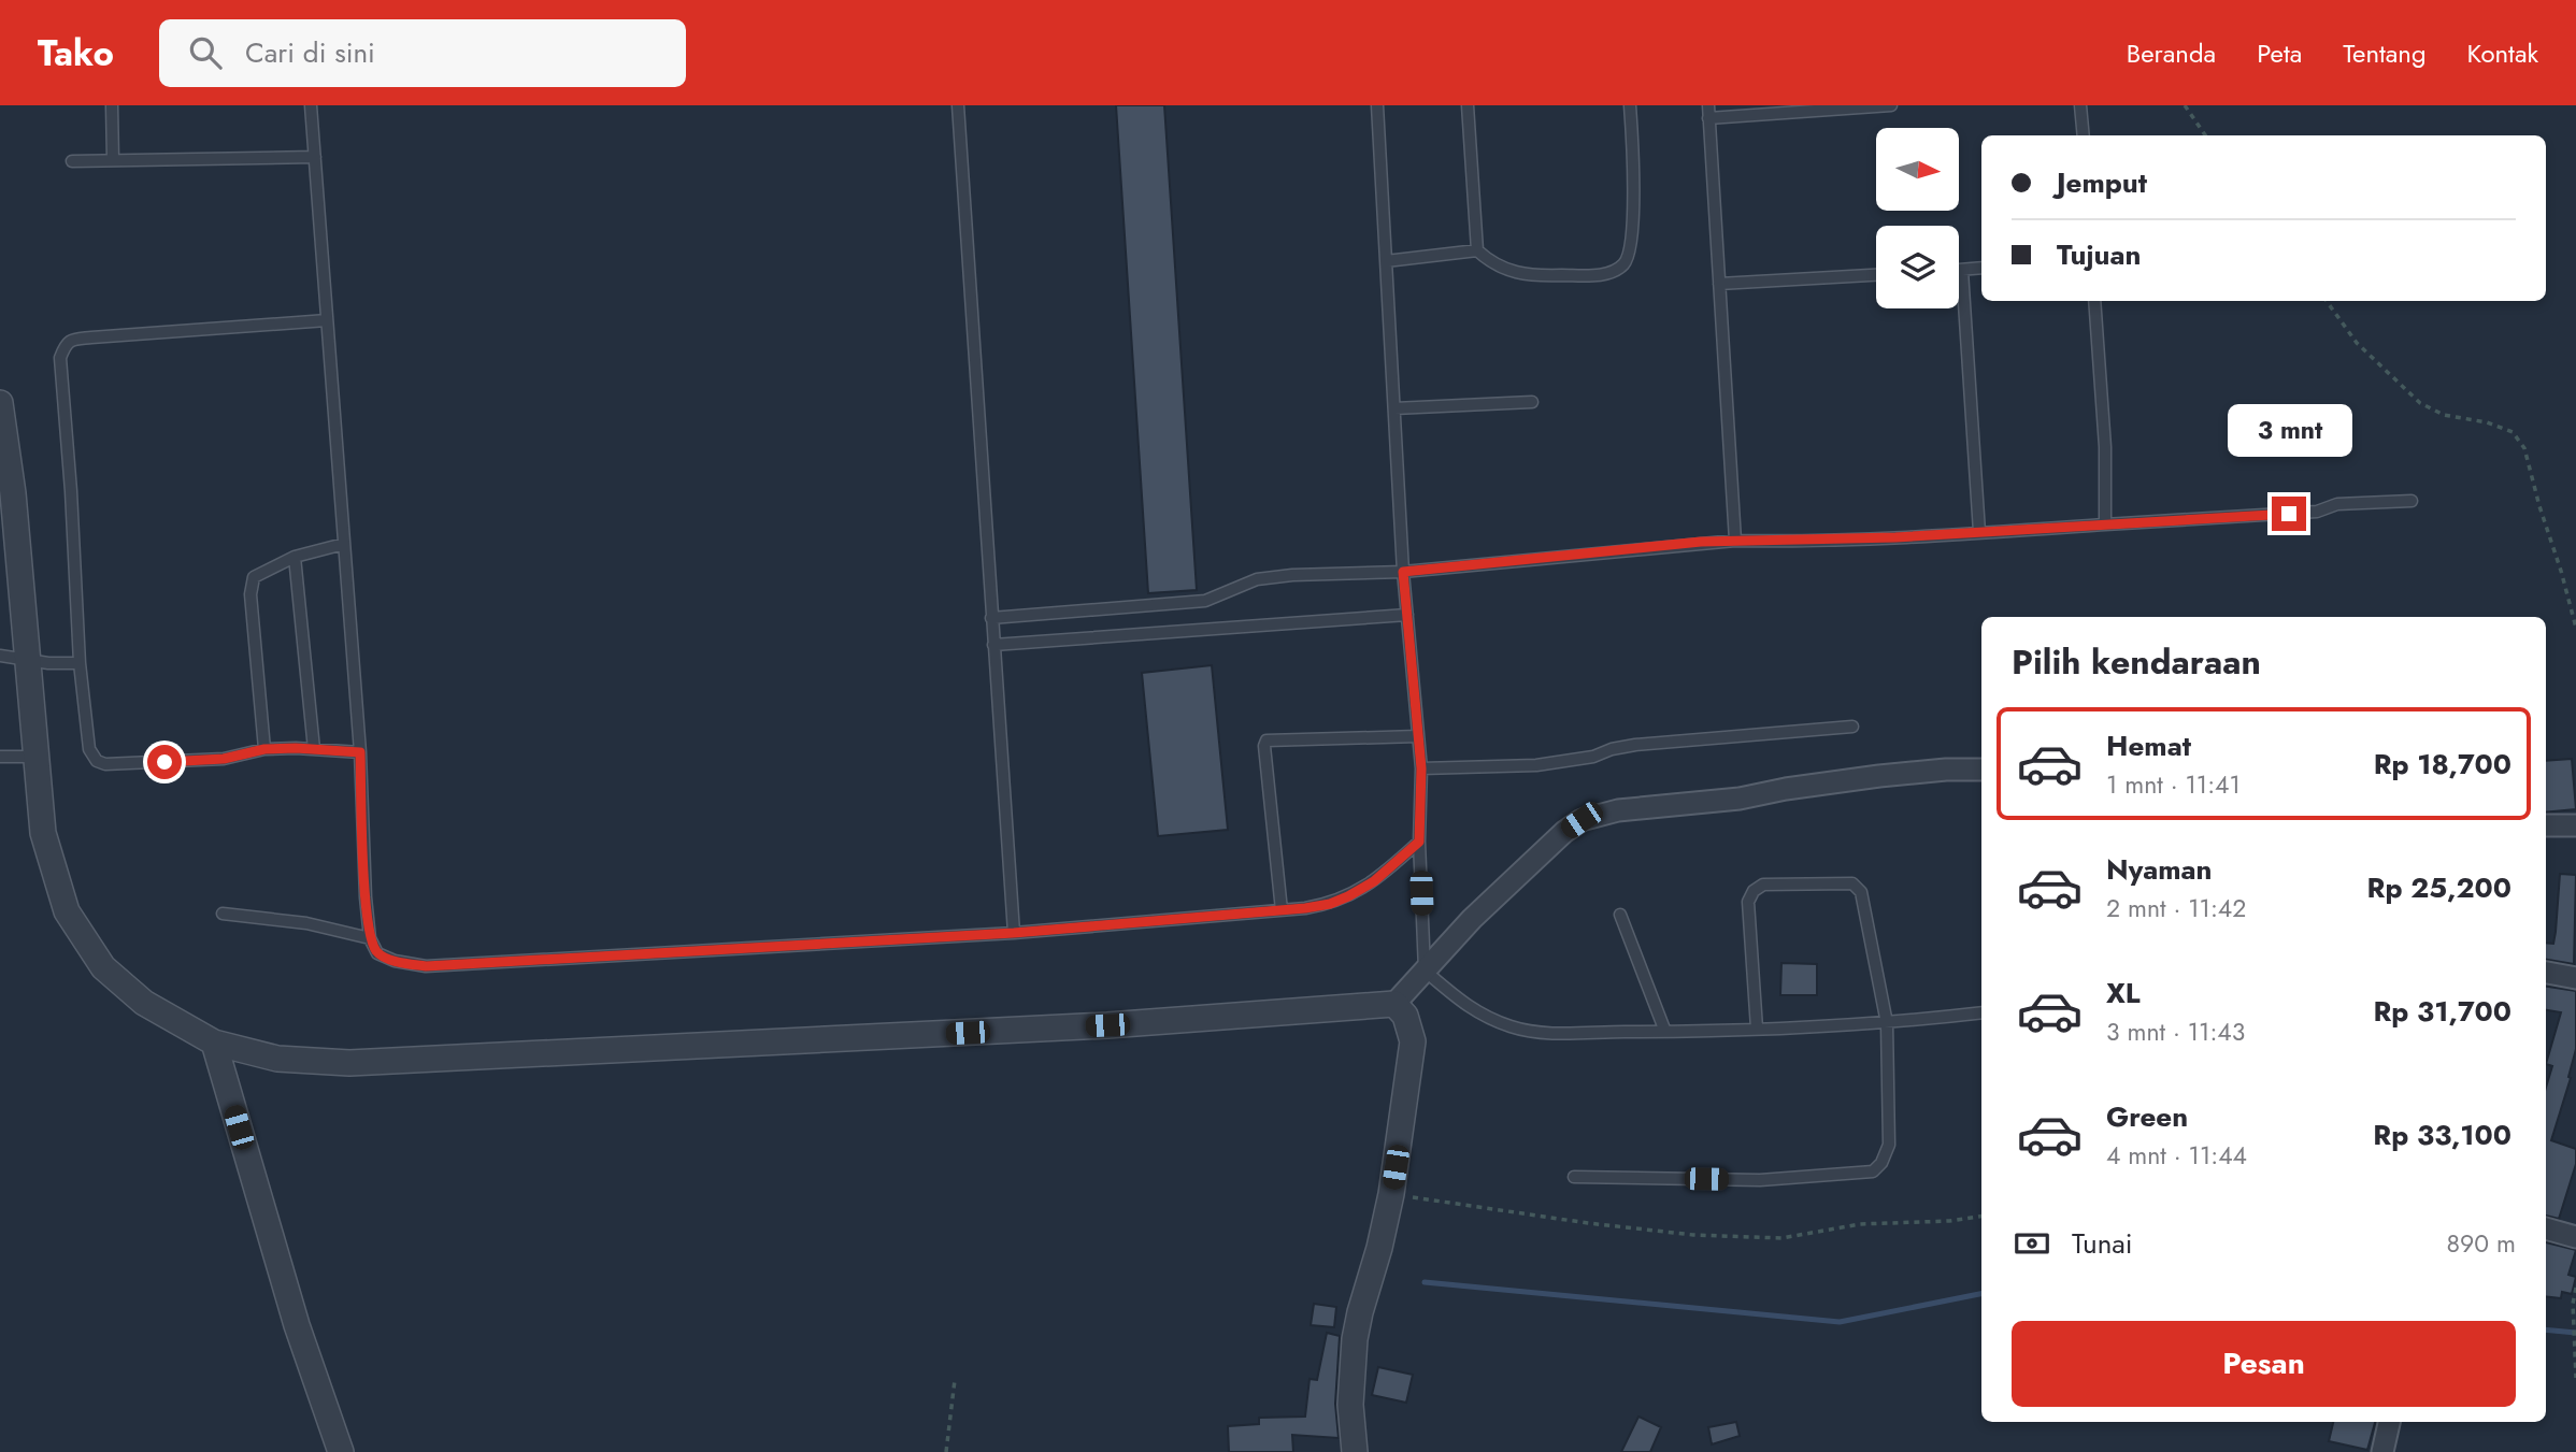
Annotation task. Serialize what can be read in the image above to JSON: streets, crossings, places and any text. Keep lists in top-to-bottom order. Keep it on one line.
{"north":"right","page":{"header":"Tako","search":"Cari di sini","nav":["Beranda","Peta","Tentang","Kontak"],"banner":["Jemput","Tujuan"],"bubble":"3 mnt","heading":"Pilih kendaraan","list":[{"name":"Hemat","note":"1 mnt · 11:41","value":"Rp 18,700"},{"name":"Nyaman","note":"2 mnt · 11:42","value":"Rp 25,200"},{"name":"XL","note":"3 mnt · 11:43","value":"Rp 31,700"},{"name":"Green","note":"4 mnt · 11:44","value":"Rp 33,100"}],"pay":["Tunai","890 m"],"buttons":"Pesan"}}
